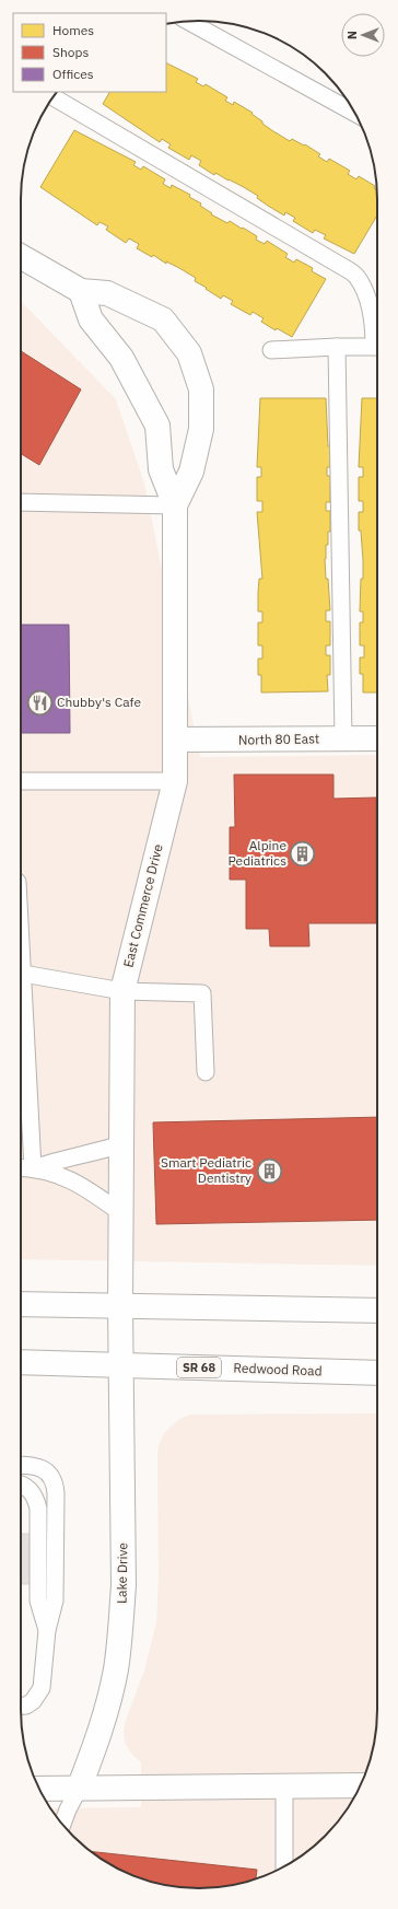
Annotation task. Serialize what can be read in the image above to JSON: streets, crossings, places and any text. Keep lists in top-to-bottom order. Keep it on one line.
{"streets":{"street":["North 80 East","East Commerce Drive","SR 68","Redwood Road","Lake Drive"]},"crossings":[["North 80 East","East Commerce Drive"],["East Commerce Drive","Lake Drive"],["Redwood Road","Lake Drive"]],"places":{"restaurant":["Chubby's Cafe"],"building":["Alpine Pediatrics","Smart Pediatric Dentistry"]},"legend":["Homes","Shops","Offices"],"north":"left"}
